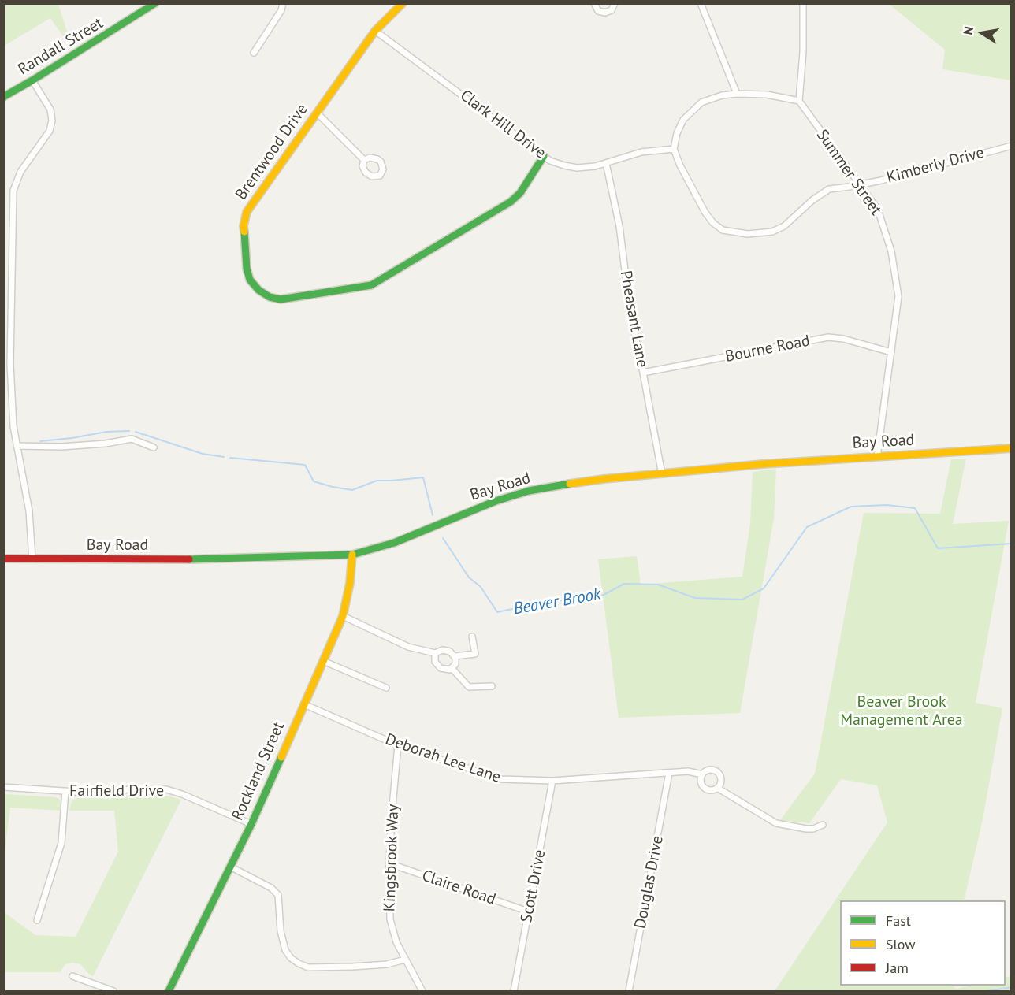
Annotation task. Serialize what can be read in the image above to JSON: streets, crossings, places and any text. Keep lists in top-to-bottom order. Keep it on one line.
{"streets":{"street":["Randall Street","Clark Hill Drive","Brentwood Drive","Kimberly Drive","Summer Street","Pheasant Lane","Bourne Road","Bay Road","Deborah Lee Lane","Rockland Street","Fairfield Drive","Kingsbrook Way","Douglas Drive","Scott Drive","Claire Road"]},"crossings":[["Clark Hill Drive","Brentwood Drive"],["Clark Hill Drive","Kimberly Drive"],["Clark Hill Drive","Pheasant Lane"],["Kimberly Drive","Summer Street"],["Summer Street","Bourne Road"],["Summer Street","Bay Road"],["Pheasant Lane","Bourne Road"],["Pheasant Lane","Bay Road"],["Bay Road","Rockland Street"],["Deborah Lee Lane","Rockland Street"],["Deborah Lee Lane","Kingsbrook Way"],["Deborah Lee Lane","Douglas Drive"],["Deborah Lee Lane","Scott Drive"],["Rockland Street","Fairfield Drive"],["Kingsbrook Way","Claire Road"],["Scott Drive","Claire Road"]],"water":["Beaver Brook"],"parks":["Beaver Brook Management Area"],"legend":["Fast","Slow","Jam"],"north":"left"}
